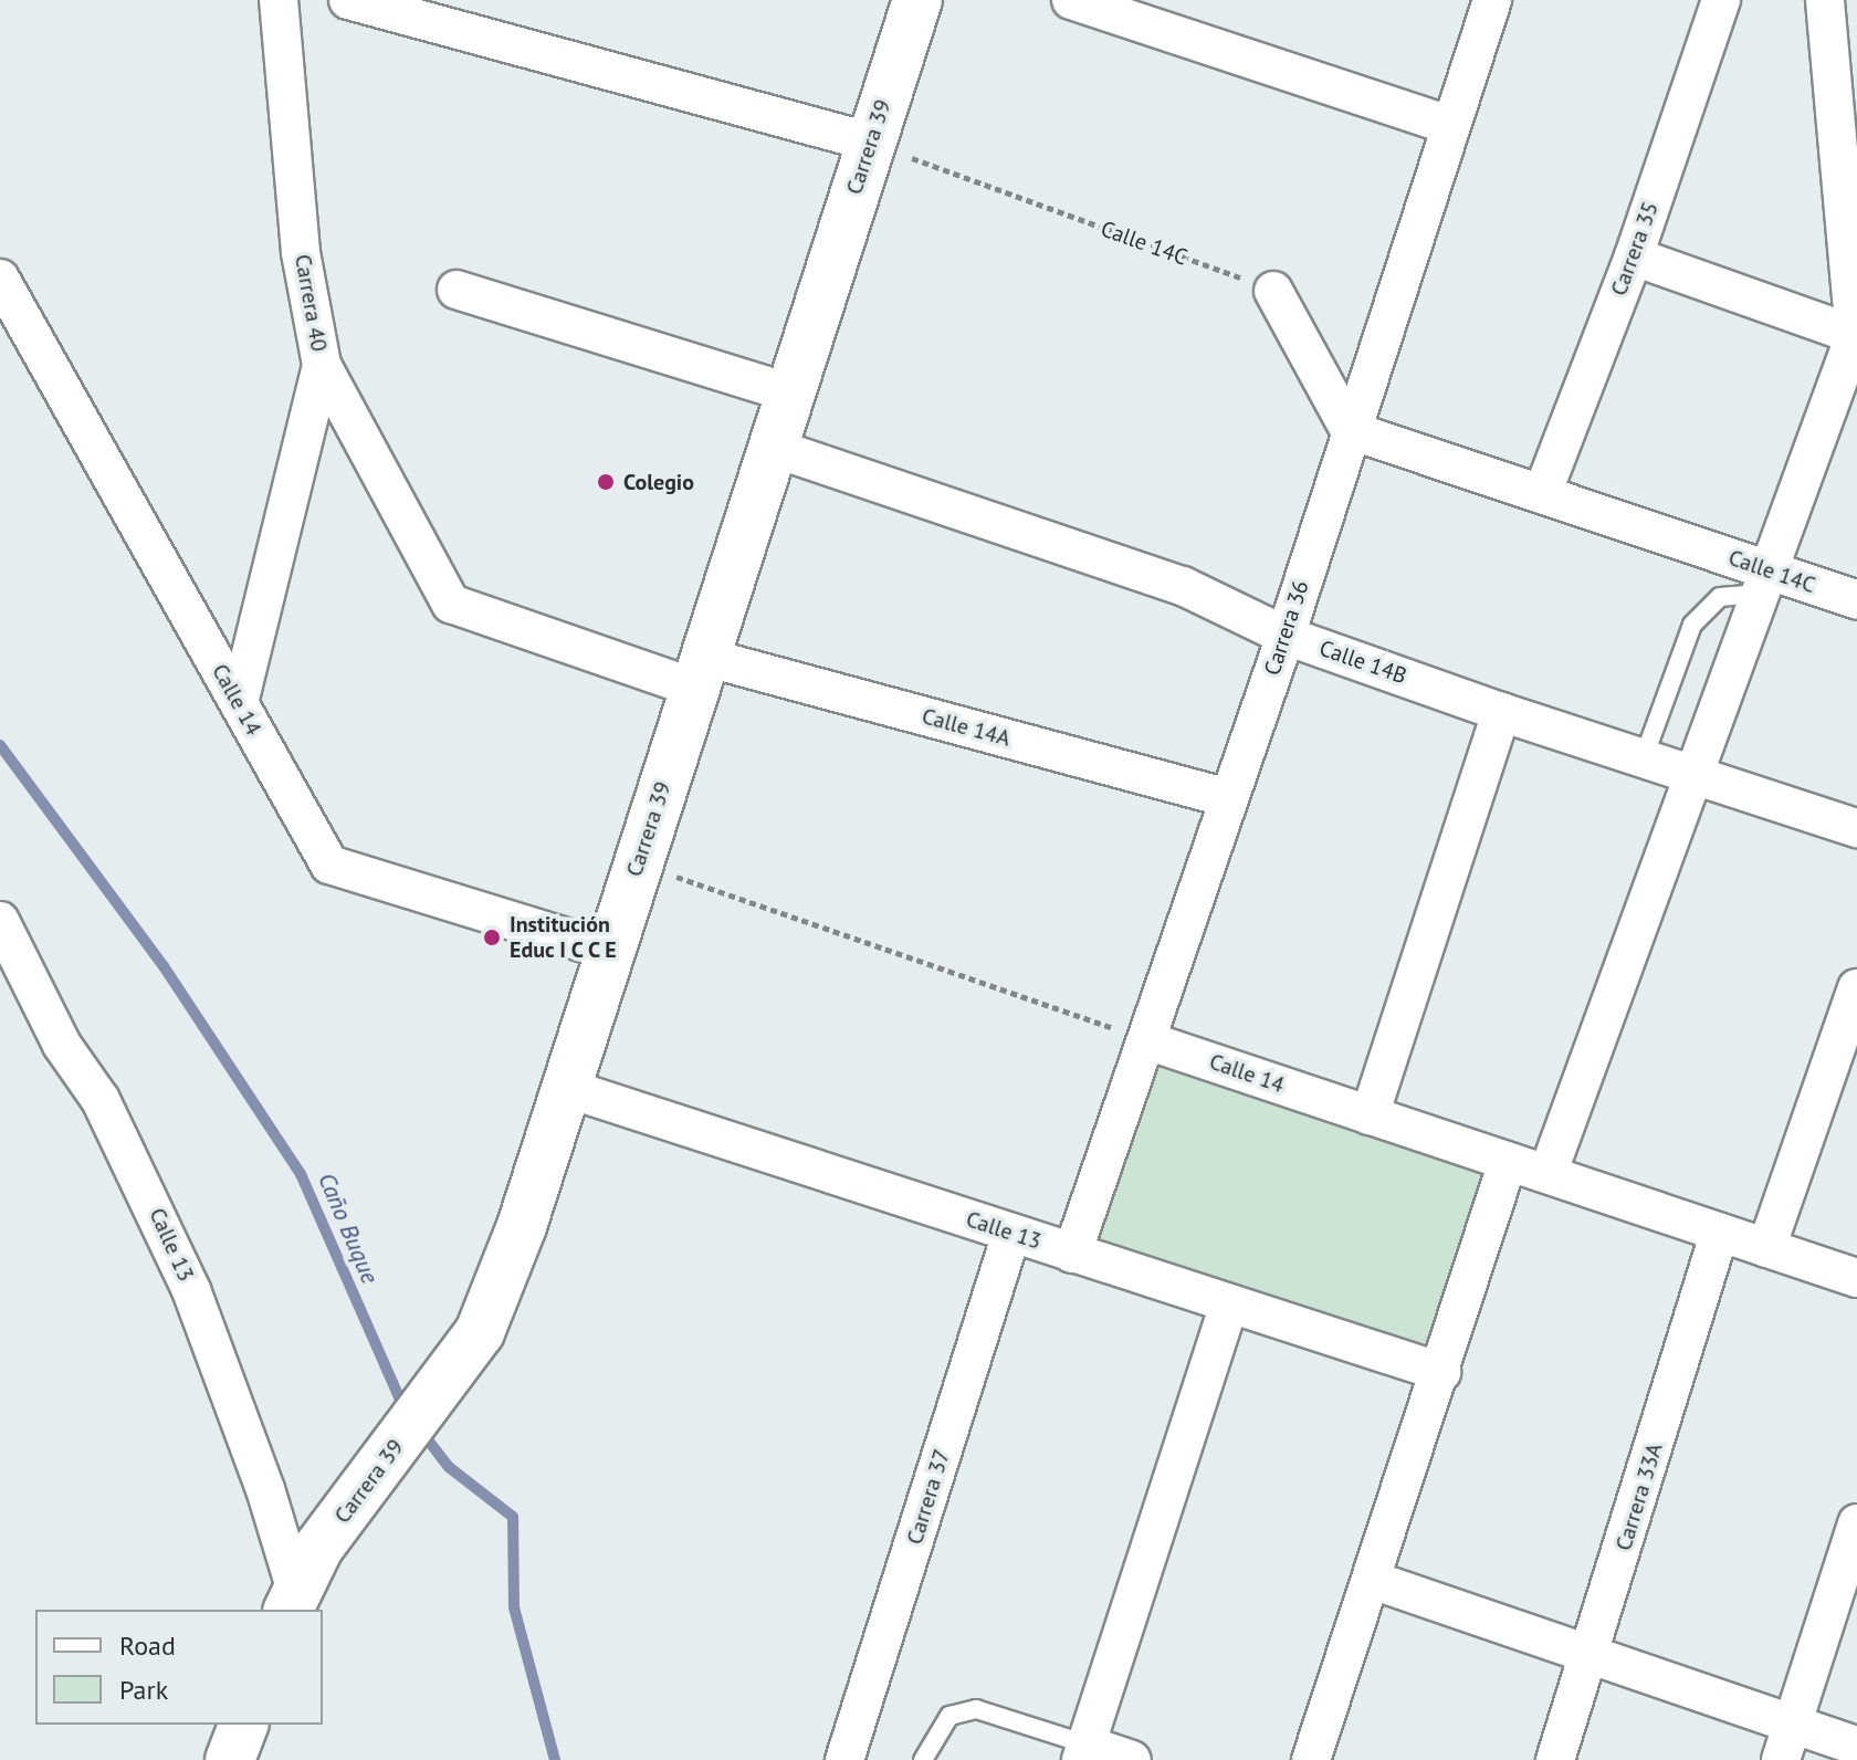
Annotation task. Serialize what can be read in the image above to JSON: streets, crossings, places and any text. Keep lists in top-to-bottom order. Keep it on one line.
{"streets":{"street":["Carrera 39","Calle 14C","Carrera 35","Carrera 40","Carrera 36","Calle 14B","Calle 14","Calle 14A","Calle 13","Carrera 37","Carrera 33A"]},"crossings":[["Carrera 39","Calle 14C"],["Carrera 39","Calle 14B"],["Carrera 39","Calle 14"],["Carrera 39","Calle 14A"],["Carrera 39","Calle 13"],["Calle 14C","Carrera 35"],["Calle 14C","Carrera 36"],["Carrera 40","Calle 14"],["Carrera 40","Calle 14A"],["Carrera 36","Calle 14B"],["Carrera 36","Calle 14"],["Carrera 36","Calle 14A"],["Carrera 36","Calle 13"],["Calle 14","Carrera 33A"],["Calle 13","Carrera 37"]],"water":["Caño Buque"],"places":["Colegio","Institución Educ I C C E"],"legend":["Road","Park"]}
